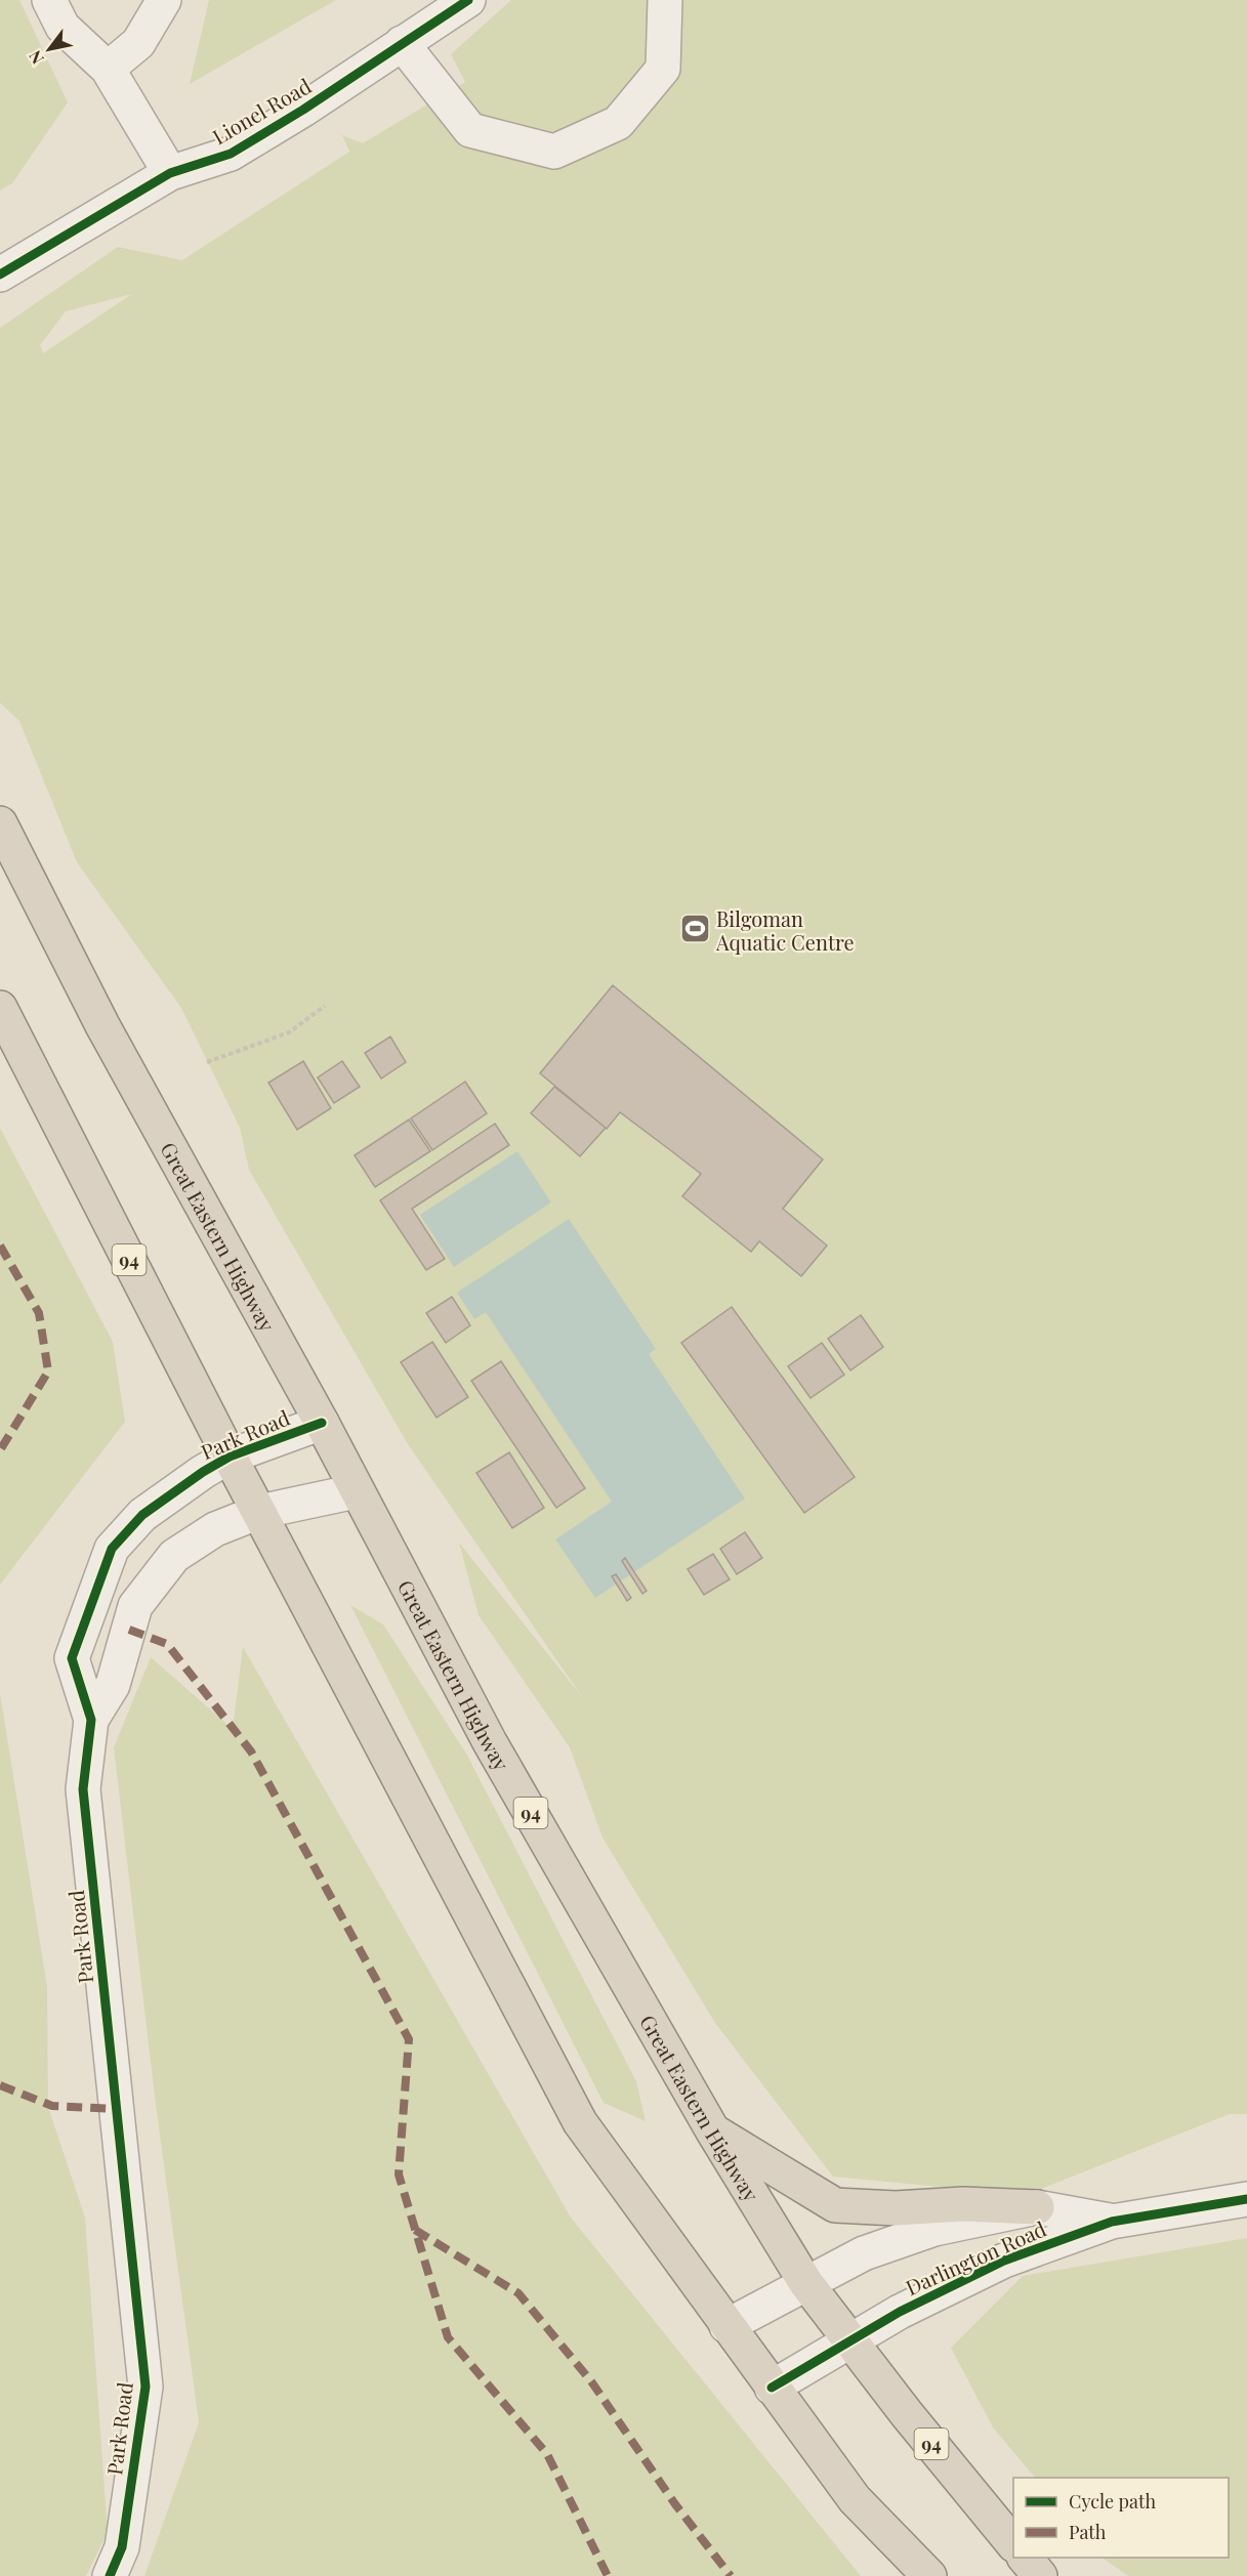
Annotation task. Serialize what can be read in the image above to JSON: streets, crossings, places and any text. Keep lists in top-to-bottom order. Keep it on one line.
{"streets":{"highway":["Great Eastern Highway","94"],"street":["Lionel Road","Park Road","Darlington Road"]},"crossings":[["Great Eastern Highway","Park Road"],["Great Eastern Highway","Darlington Road"],["94","Park Road"],["94","Darlington Road"]],"places":{"sports":["Bilgoman Aquatic Centre"]},"legend":["Cycle path","Path"],"north":"bottom left"}
